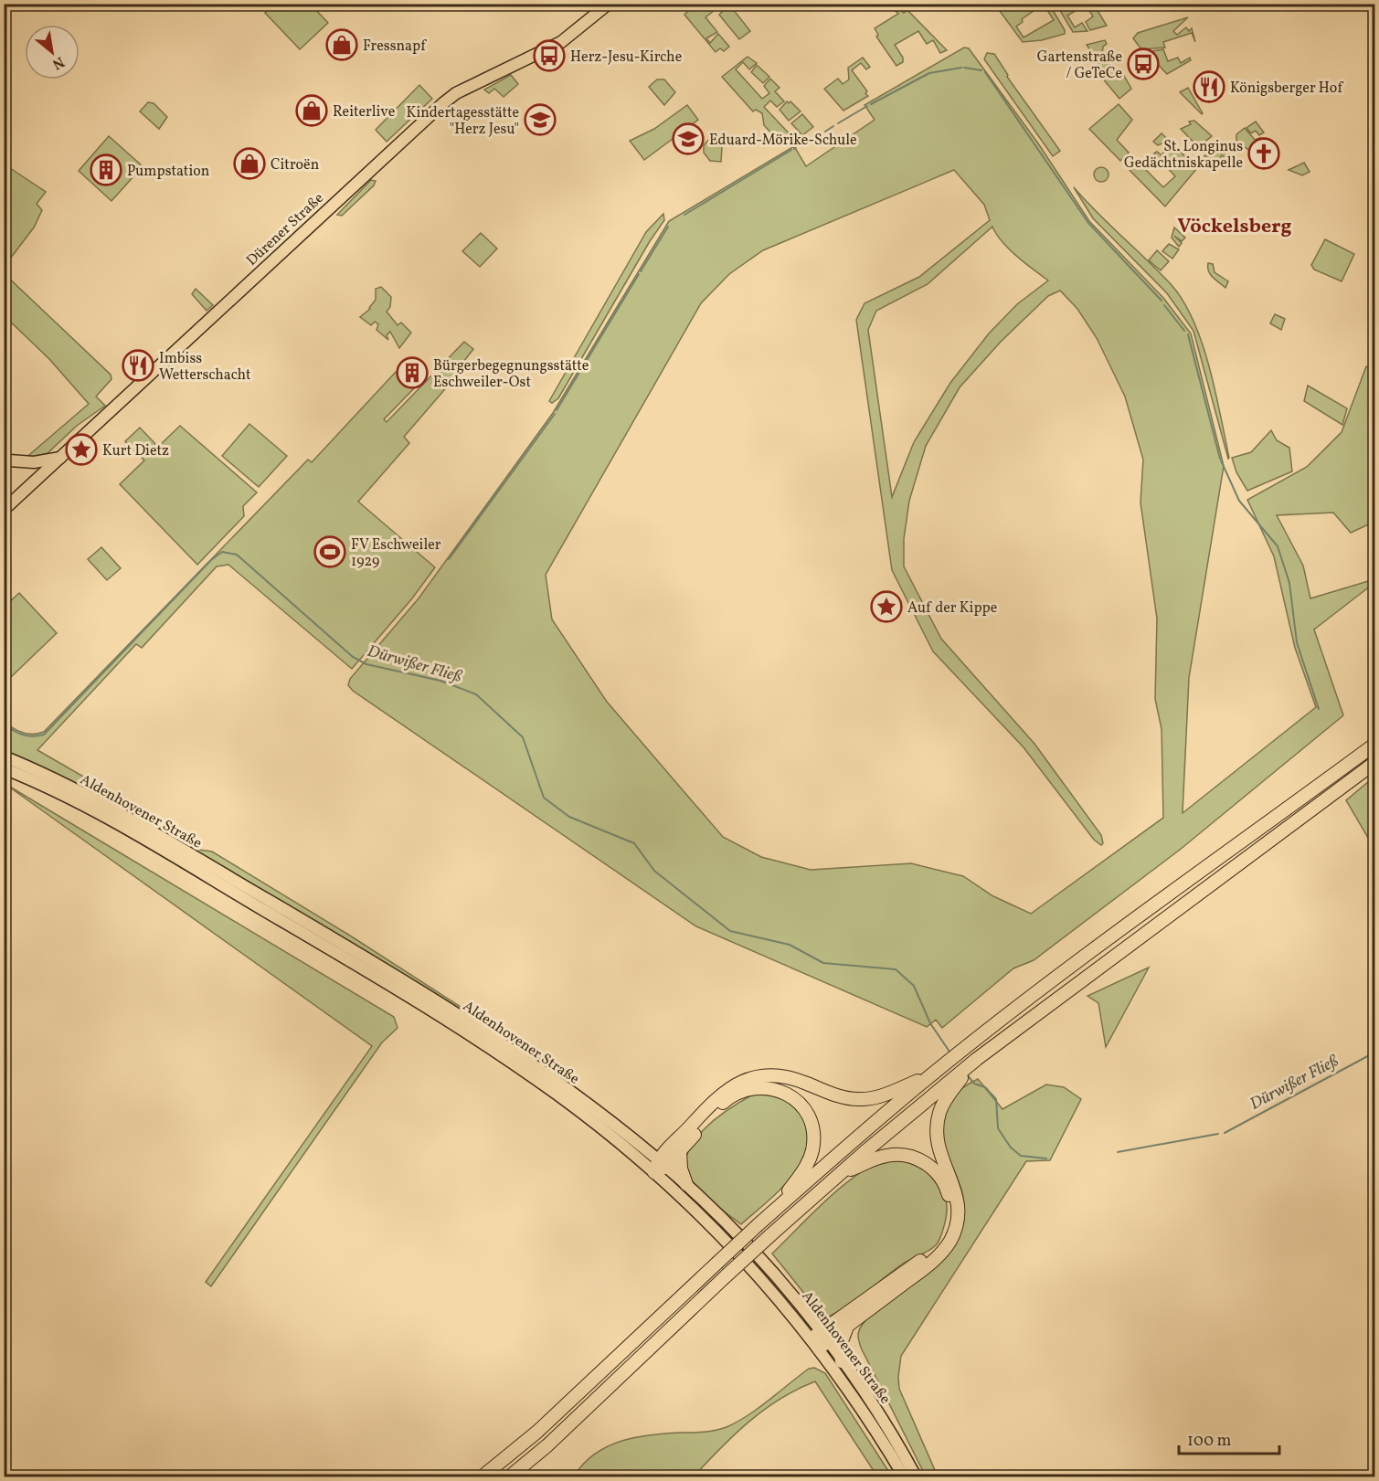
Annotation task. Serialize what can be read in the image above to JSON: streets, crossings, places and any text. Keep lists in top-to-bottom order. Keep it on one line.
{"streets":{"main road":["Dürener Straße","Aldenhovener Straße"]},"districts":["Vöckelsberg"],"water":["Dürwißer Fließ"],"places":{"shop":["Fressnapf","Reiterlive","Citroën"],"bus stop":["Herz-Jesu-Kirche","Gartenstraße / GeTeCe"],"restaurant":["Königsberger Hof","Imbiss Wetterschacht"],"school or university":["Kindertagesstätte \"Herz Jesu\"","Eduard-Mörike-Schule"],"church":["St. Longinus Gedächtniskapelle"],"building":["Pumpstation","Bürgerbegegnungsstätte Eschweiler-Ost"],"place":["Kurt Dietz","Auf der Kippe"],"sports":["FV Eschweiler 1929"]},"scale_bar":"100 m","north":"bottom right"}
